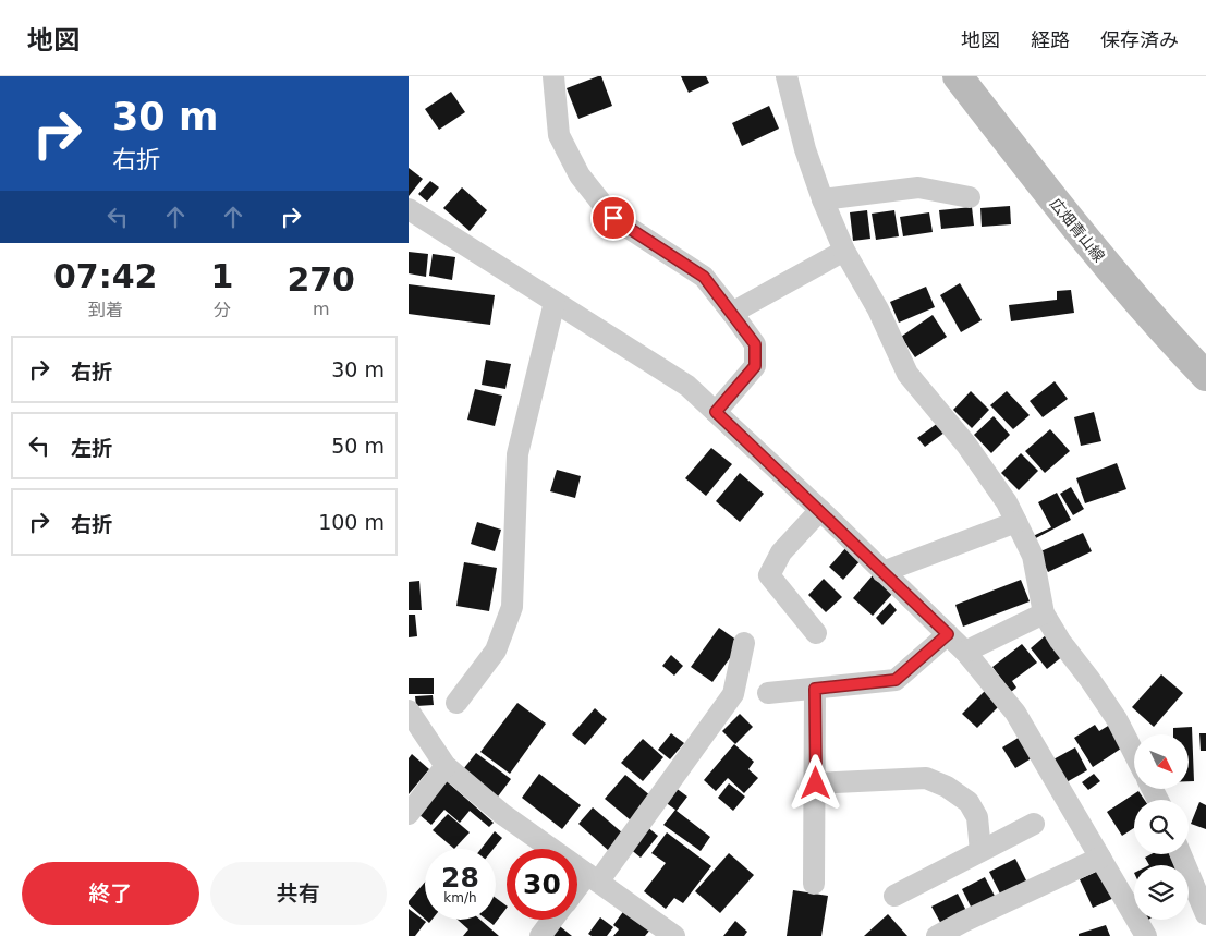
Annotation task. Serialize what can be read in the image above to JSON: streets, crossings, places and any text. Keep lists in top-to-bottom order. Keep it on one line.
{"streets":{"main road":["広畑青山線"]},"north":"bottom right","page":{"header":"地図","nav":["地図","経路","保存済み"],"turn":["30 m","右折"],"eta":["07:42","到着","1","分","270","m"],"list":[{"name":"右折","value":"30 m"},{"name":"左折","value":"50 m"},{"name":"右折","value":"100 m"}],"speed":"28 km/h","limit":"30","buttons":["終了","共有"]}}
